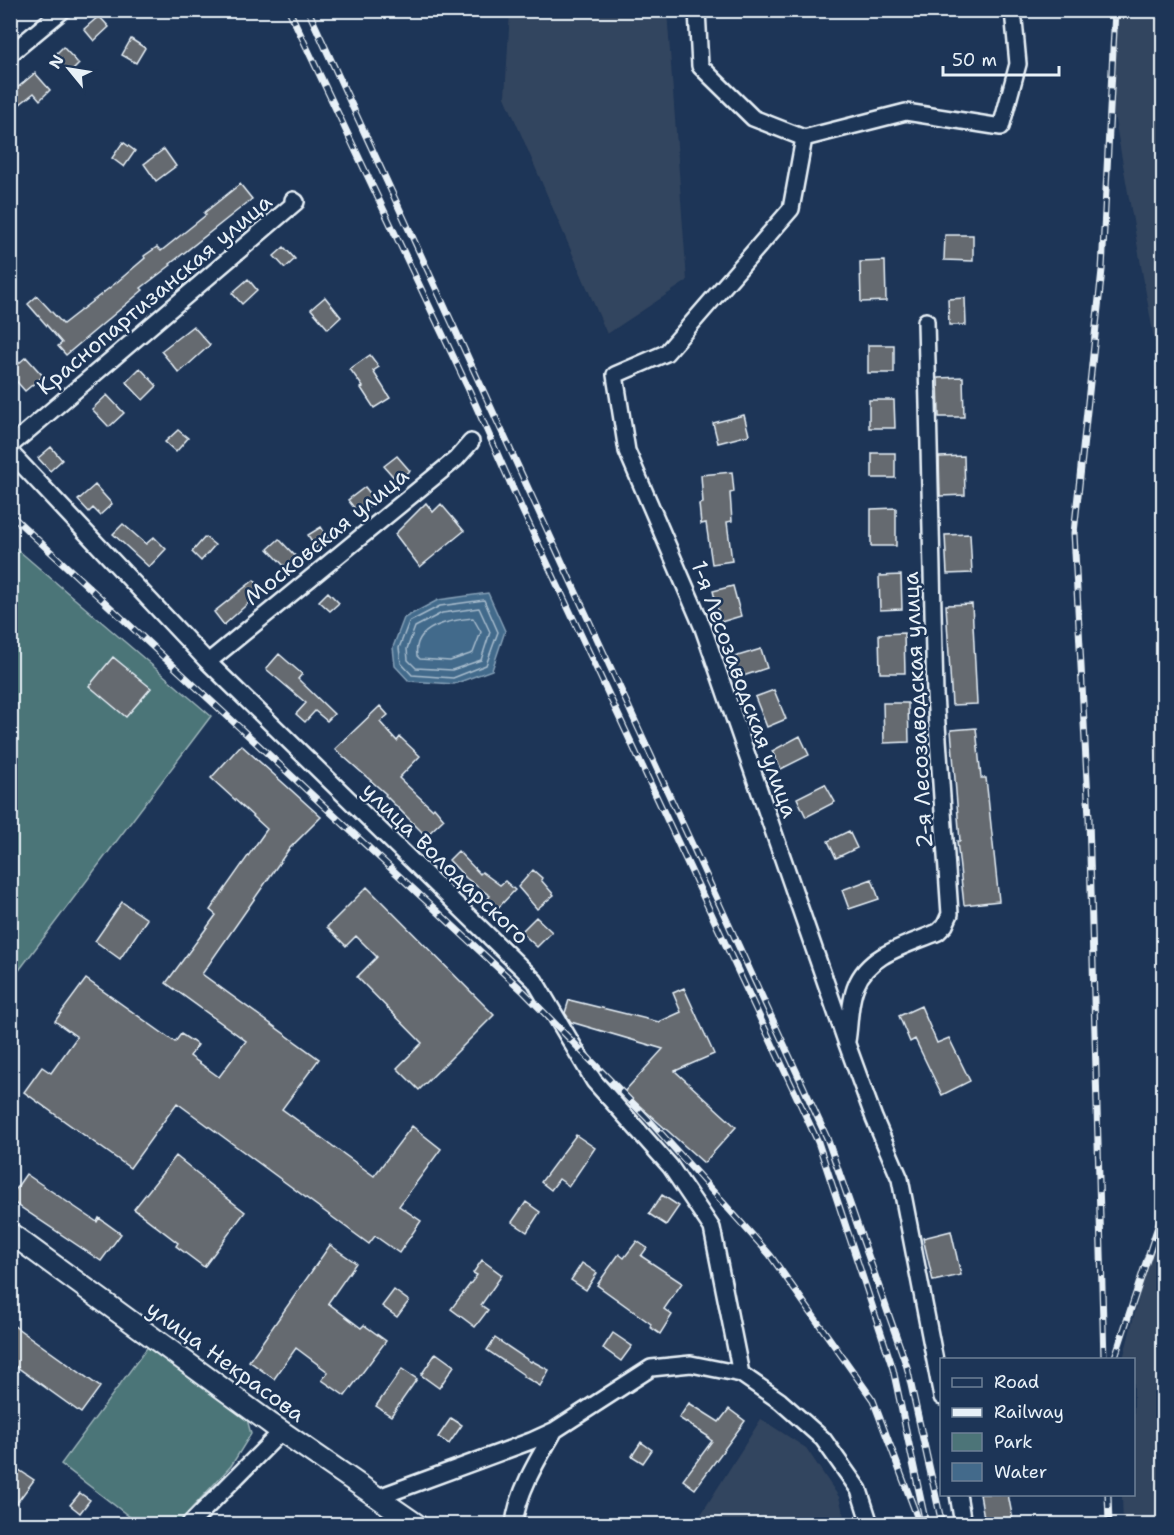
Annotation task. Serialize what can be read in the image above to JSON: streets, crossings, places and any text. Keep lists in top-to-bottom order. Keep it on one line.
{"streets":{"main road":["улица Некрасова"],"street":["Краснопартизанская улица","Московская улица","1-я Лесозаводская улица","2-я Лесозаводская улица","улица Володарского"]},"crossings":[["Московская улица","улица Володарского"],["1-я Лесозаводская улица","2-я Лесозаводская улица"]],"legend":["Road","Railway","Park","Water"],"scale_bar":"50 m","north":"top left"}
